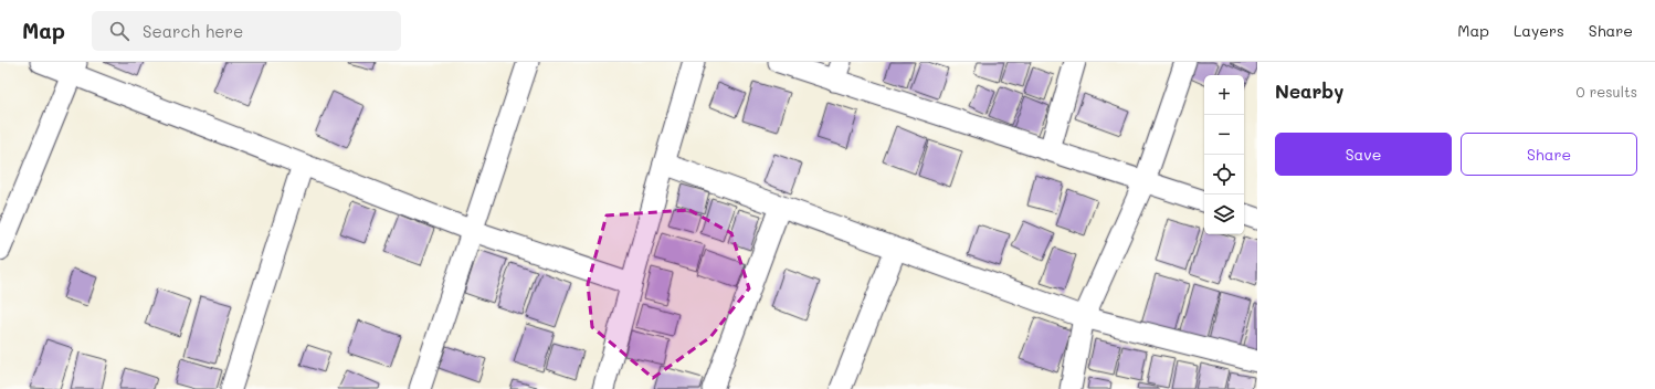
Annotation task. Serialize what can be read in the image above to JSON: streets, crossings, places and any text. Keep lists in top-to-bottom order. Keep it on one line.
{"page":{"header":"Map","search":"Search here","nav":["Map","Layers","Share"],"heading":["Nearby","0 results"],"map_buttons":["+","−"],"buttons":["Save","Share"]}}
